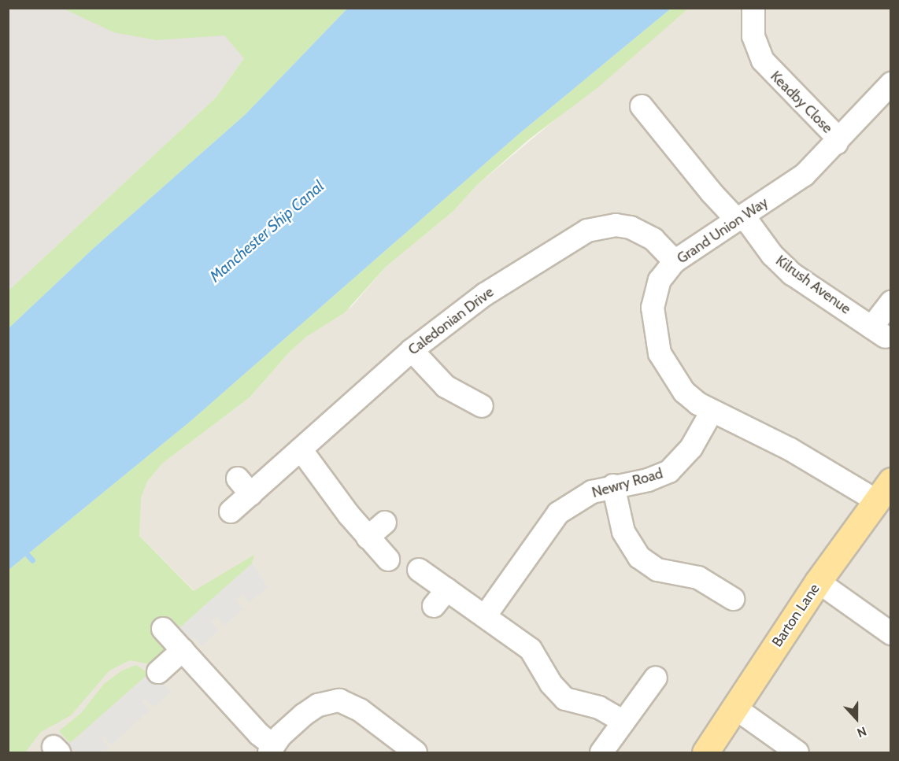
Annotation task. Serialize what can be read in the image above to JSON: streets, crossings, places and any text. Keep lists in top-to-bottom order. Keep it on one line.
{"streets":{"main road":["Barton Lane"],"street":["Keadby Close","Grand Union Way","Kilrush Avenue","Caledonian Drive","Newry Road"]},"crossings":[["Keadby Close","Grand Union Way"],["Grand Union Way","Kilrush Avenue"],["Grand Union Way","Caledonian Drive"],["Grand Union Way","Newry Road"],["Grand Union Way","Barton Lane"]],"water":["Manchester Ship Canal"],"north":"bottom"}
